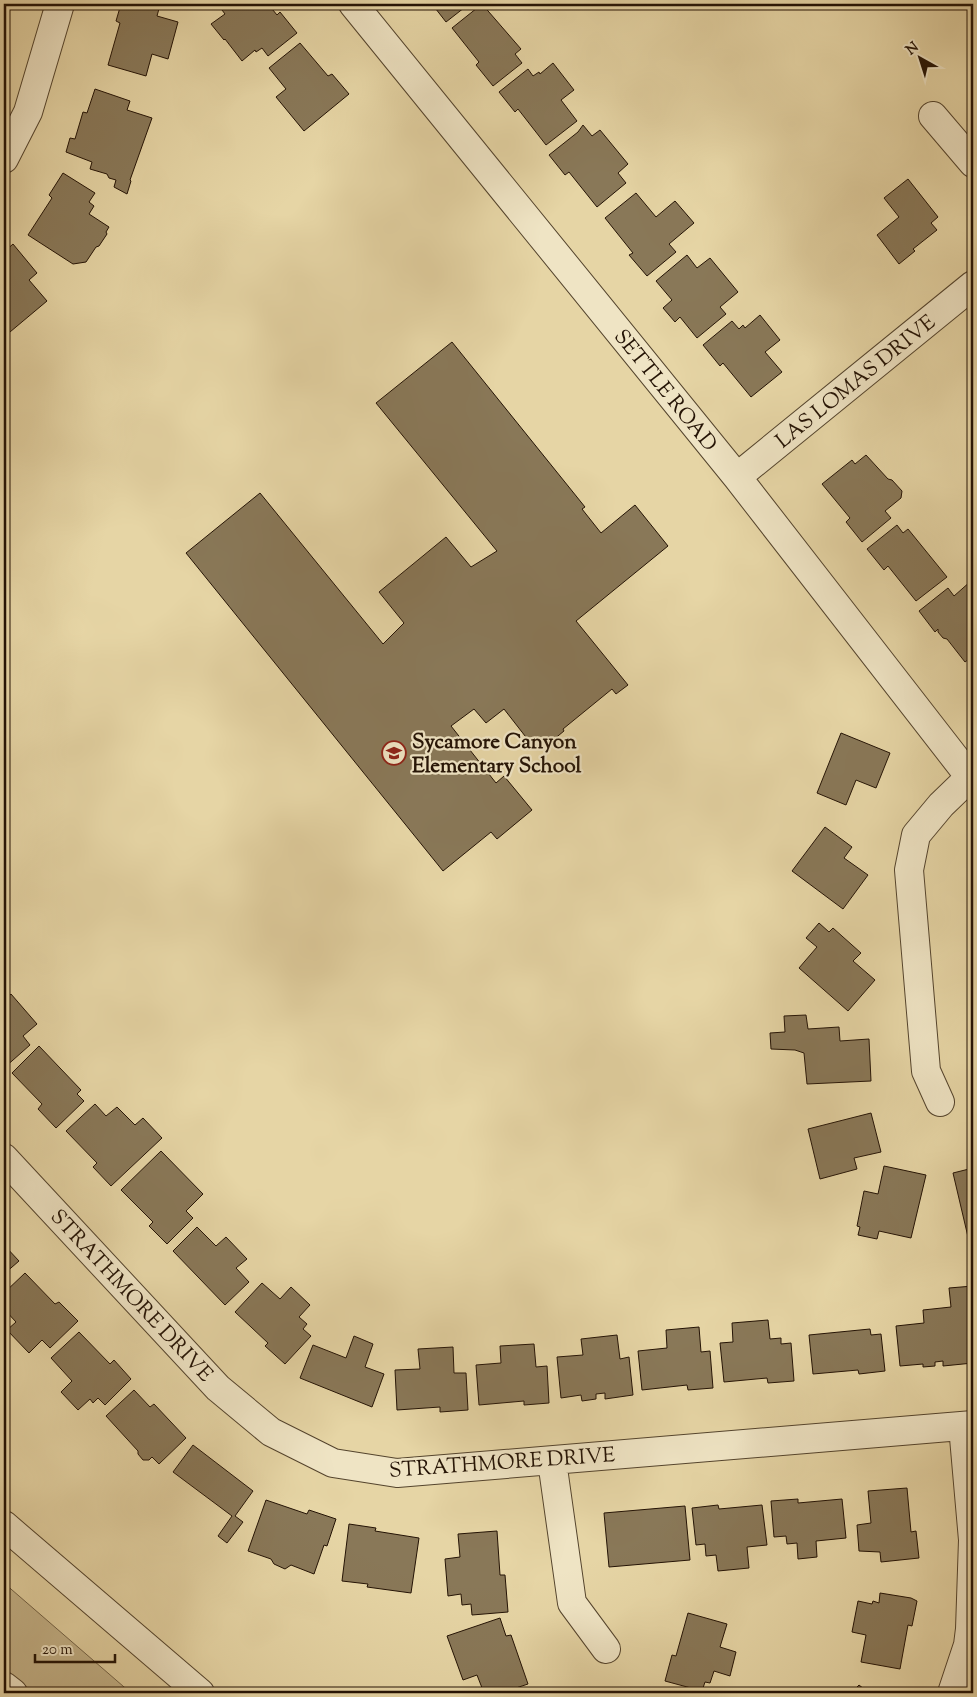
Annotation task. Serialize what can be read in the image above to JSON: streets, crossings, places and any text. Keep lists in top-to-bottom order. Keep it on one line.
{"streets":{"street":["LAS LOMAS DRIVE","SETTLE ROAD","STRATHMORE DRIVE"]},"crossings":[["LAS LOMAS DRIVE","SETTLE ROAD"]],"places":{"school or university":["Sycamore Canyon Elementary School"]},"scale_bar":"20 m","north":"top left"}
